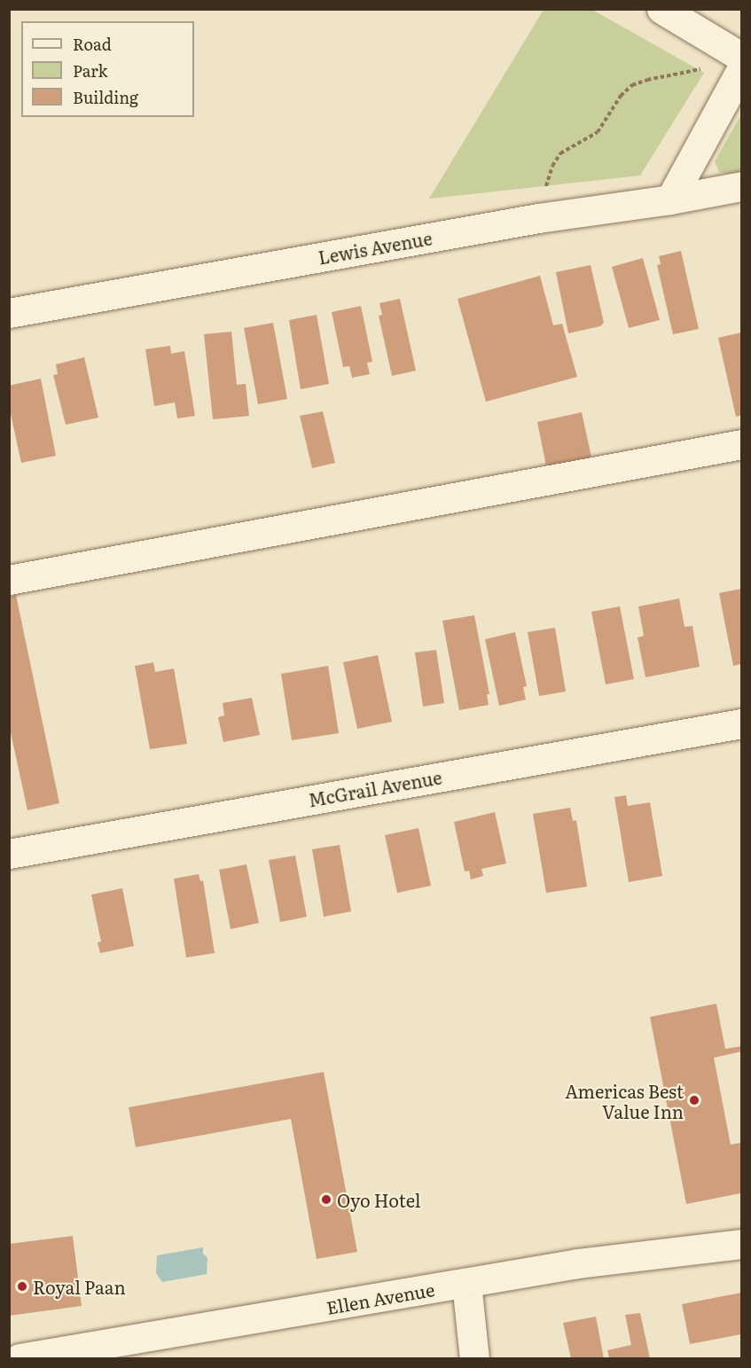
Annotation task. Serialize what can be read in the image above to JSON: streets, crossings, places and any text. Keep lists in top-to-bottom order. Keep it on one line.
{"streets":{"street":["Lewis Avenue","McGrail Avenue","Ellen Avenue"]},"places":["Americas Best Value Inn","Oyo Hotel","Royal Paan"],"legend":["Road","Park","Building"]}
